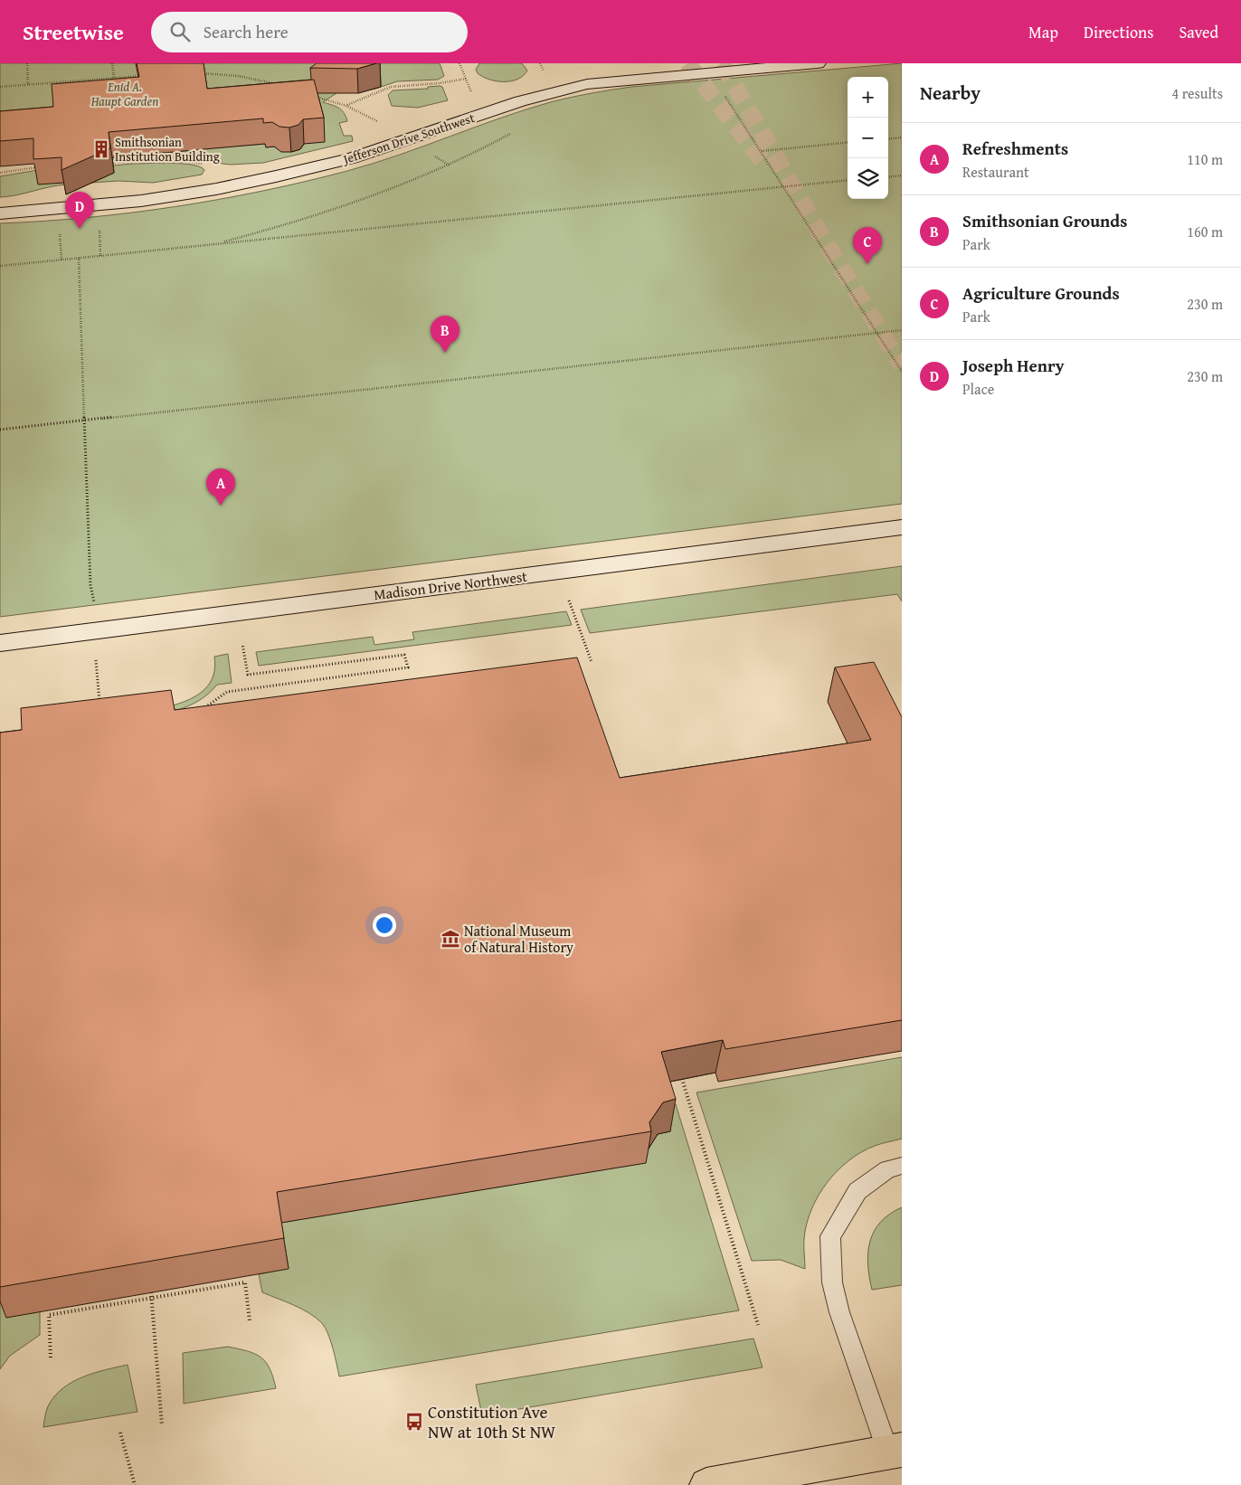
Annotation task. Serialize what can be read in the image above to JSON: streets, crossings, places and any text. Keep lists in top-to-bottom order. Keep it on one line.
{"streets":{"street":["Jefferson Drive Southwest","Madison Drive Northwest"]},"parks":["Enid A. Haupt Garden"],"places":{"building":["Smithsonian Institution Building"],"museum":["National Museum of Natural History"],"bus stop":["Constitution Ave NW at 10th St NW"]},"page":{"header":"Streetwise","search":"Search here","nav":["Map","Directions","Saved"],"heading":["Nearby","4 results"],"map_buttons":["+","−"],"list":[{"mark":"A","name":"Refreshments","note":"Restaurant","value":"110 m"},{"mark":"B","name":"Smithsonian Grounds","note":"Park","value":"160 m"},{"mark":"C","name":"Agriculture Grounds","note":"Park","value":"230 m"},{"mark":"D","name":"Joseph Henry","note":"Place","value":"230 m"}],"pins":["D","C","B","A"]}}
